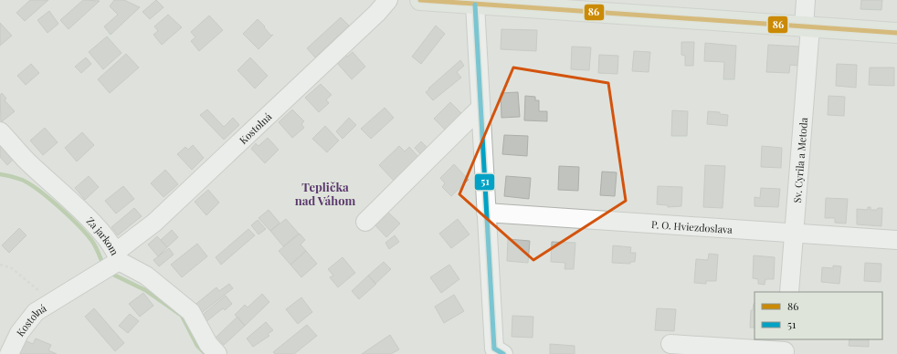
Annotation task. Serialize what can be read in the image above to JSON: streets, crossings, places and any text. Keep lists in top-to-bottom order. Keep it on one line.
{"streets":{"street":["Kostolná","Sv. Cyrila a Metoda","P. O. Hviezdoslava","Za jarkom"]},"crossings":[["Kostolná","Za jarkom"],["Sv. Cyrila a Metoda","P. O. Hviezdoslava"]],"districts":["Teplička nad Váhom"],"lines":["transit line 86","transit line 51"],"legend":["86","51"]}
